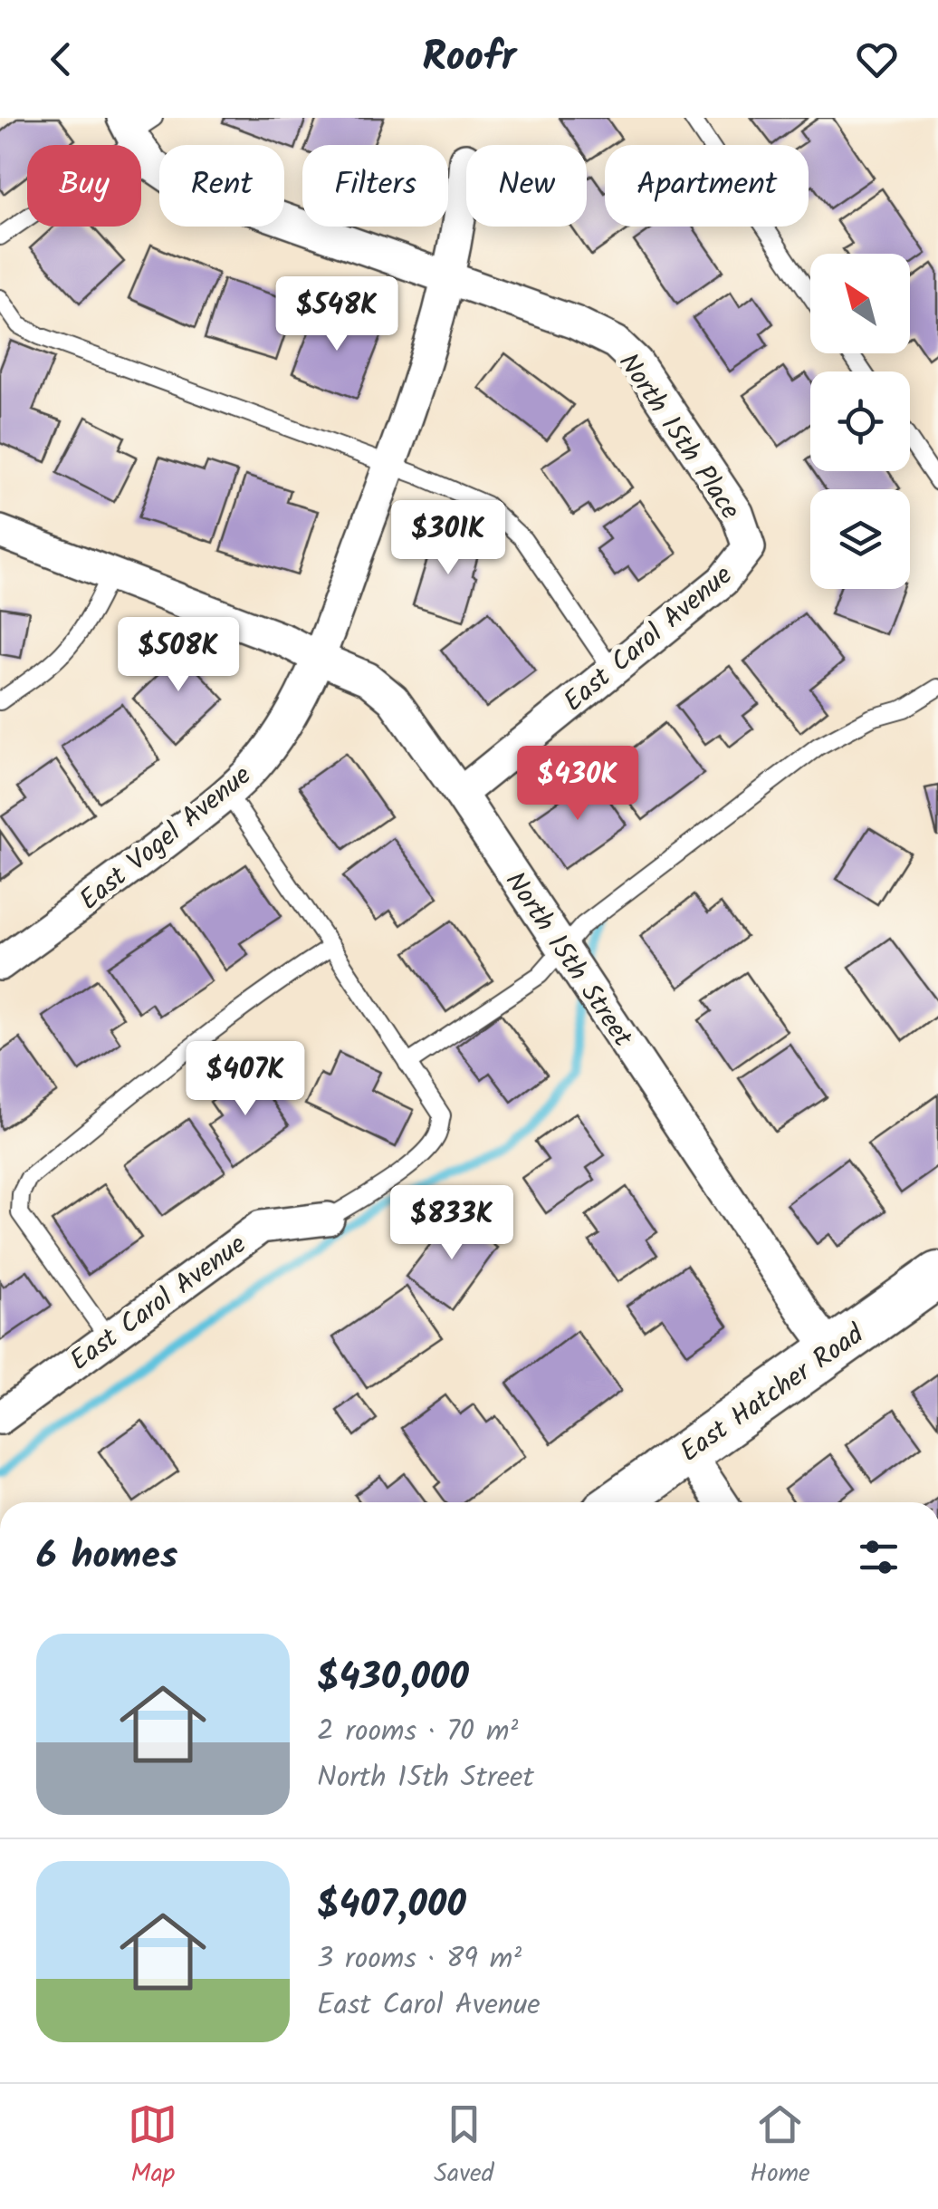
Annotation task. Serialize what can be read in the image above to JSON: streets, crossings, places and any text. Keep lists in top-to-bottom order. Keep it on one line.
{"streets":{"street":["North 15th Place","East Carol Avenue","East Vogel Avenue","North 15th Street","East Hatcher Road"]},"crossings":[["North 15th Place","East Carol Avenue"],["North 15th Place","East Vogel Avenue"],["East Carol Avenue","North 15th Street"],["East Vogel Avenue","North 15th Street"],["North 15th Street","East Hatcher Road"]],"north":"top left","page":{"header":"Roofr","chip":["Buy","Rent","Filters","New","Apartment"],"price":["$548K","$301K","$508K","$430K","$407K","$833K"],"heading":"6 homes","list":[{"name":"$430,000","note":"2 rooms · 70 m² · North 15th Street"},{"name":"$407,000","note":"3 rooms · 89 m² · East Carol Avenue"}],"tabs":["Map","Saved","Home"]}}
